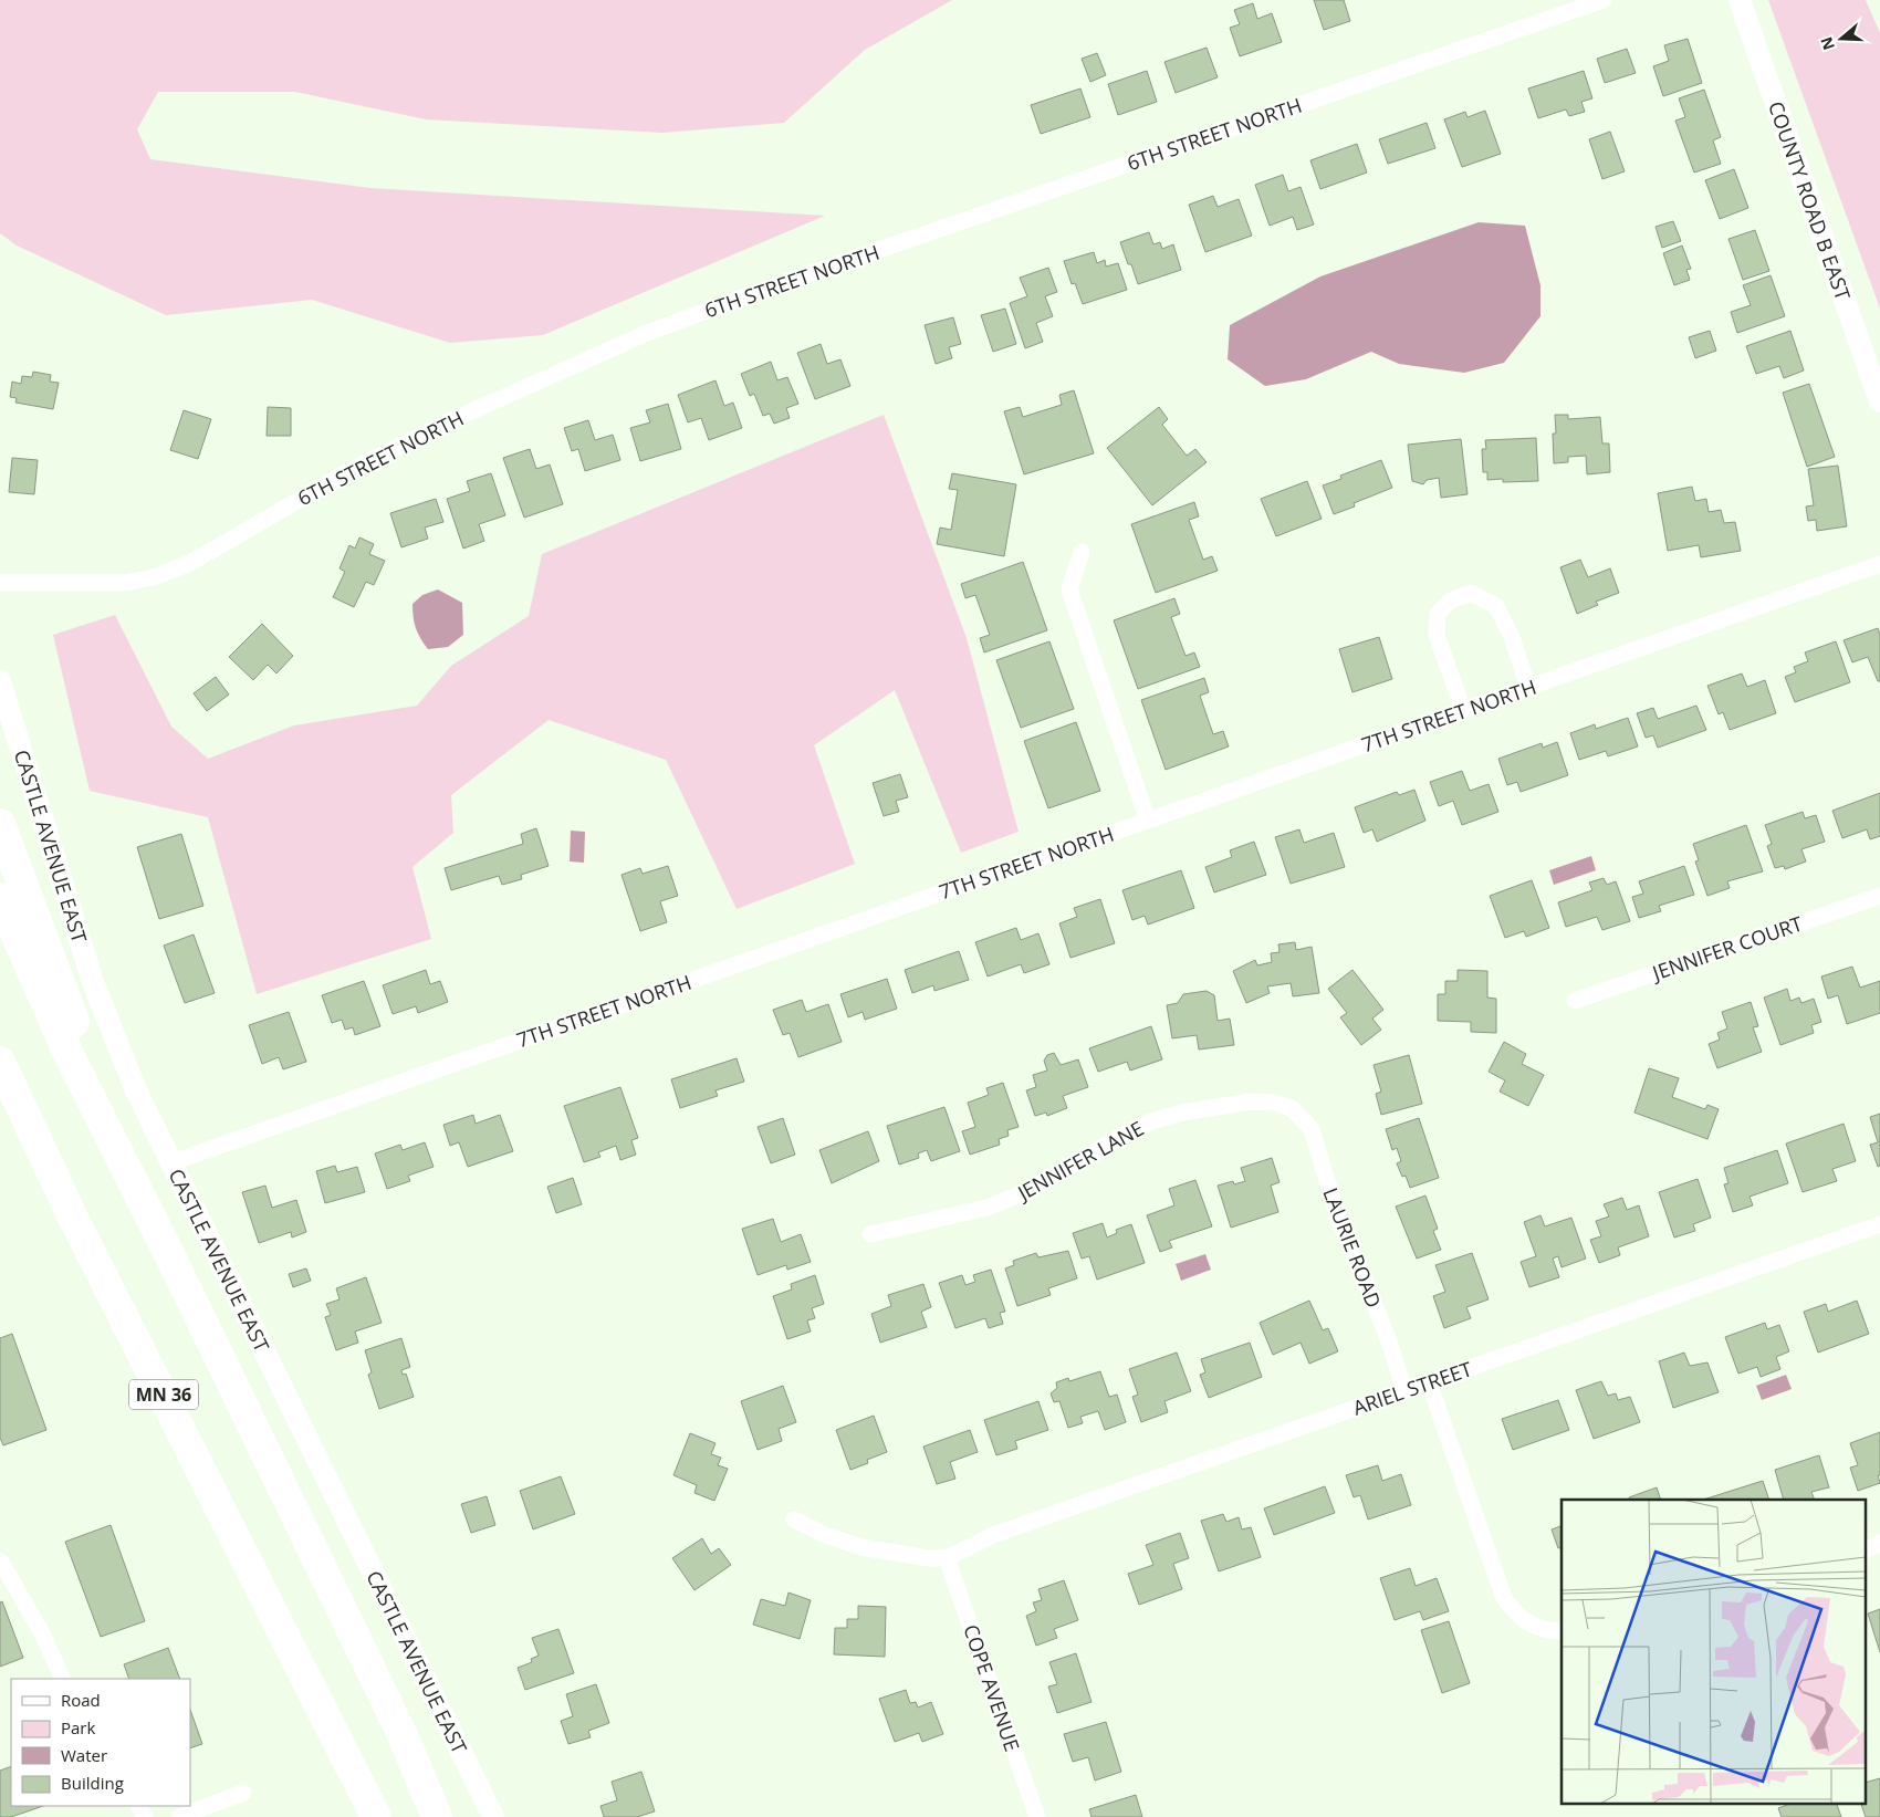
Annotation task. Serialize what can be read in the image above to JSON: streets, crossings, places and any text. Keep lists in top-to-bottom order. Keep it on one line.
{"streets":{"highway":["MN 36"],"street":["6TH STREET NORTH","COUNTY ROAD B EAST","7TH STREET NORTH","CASTLE AVENUE EAST","JENNIFER COURT","JENNIFER LANE","LAURIE ROAD","ARIEL STREET","COPE AVENUE"]},"crossings":[["7TH STREET NORTH","CASTLE AVENUE EAST"],["JENNIFER LANE","LAURIE ROAD"],["LAURIE ROAD","ARIEL STREET"],["ARIEL STREET","COPE AVENUE"]],"legend":["Road","Park","Water","Building"],"north":"left"}
